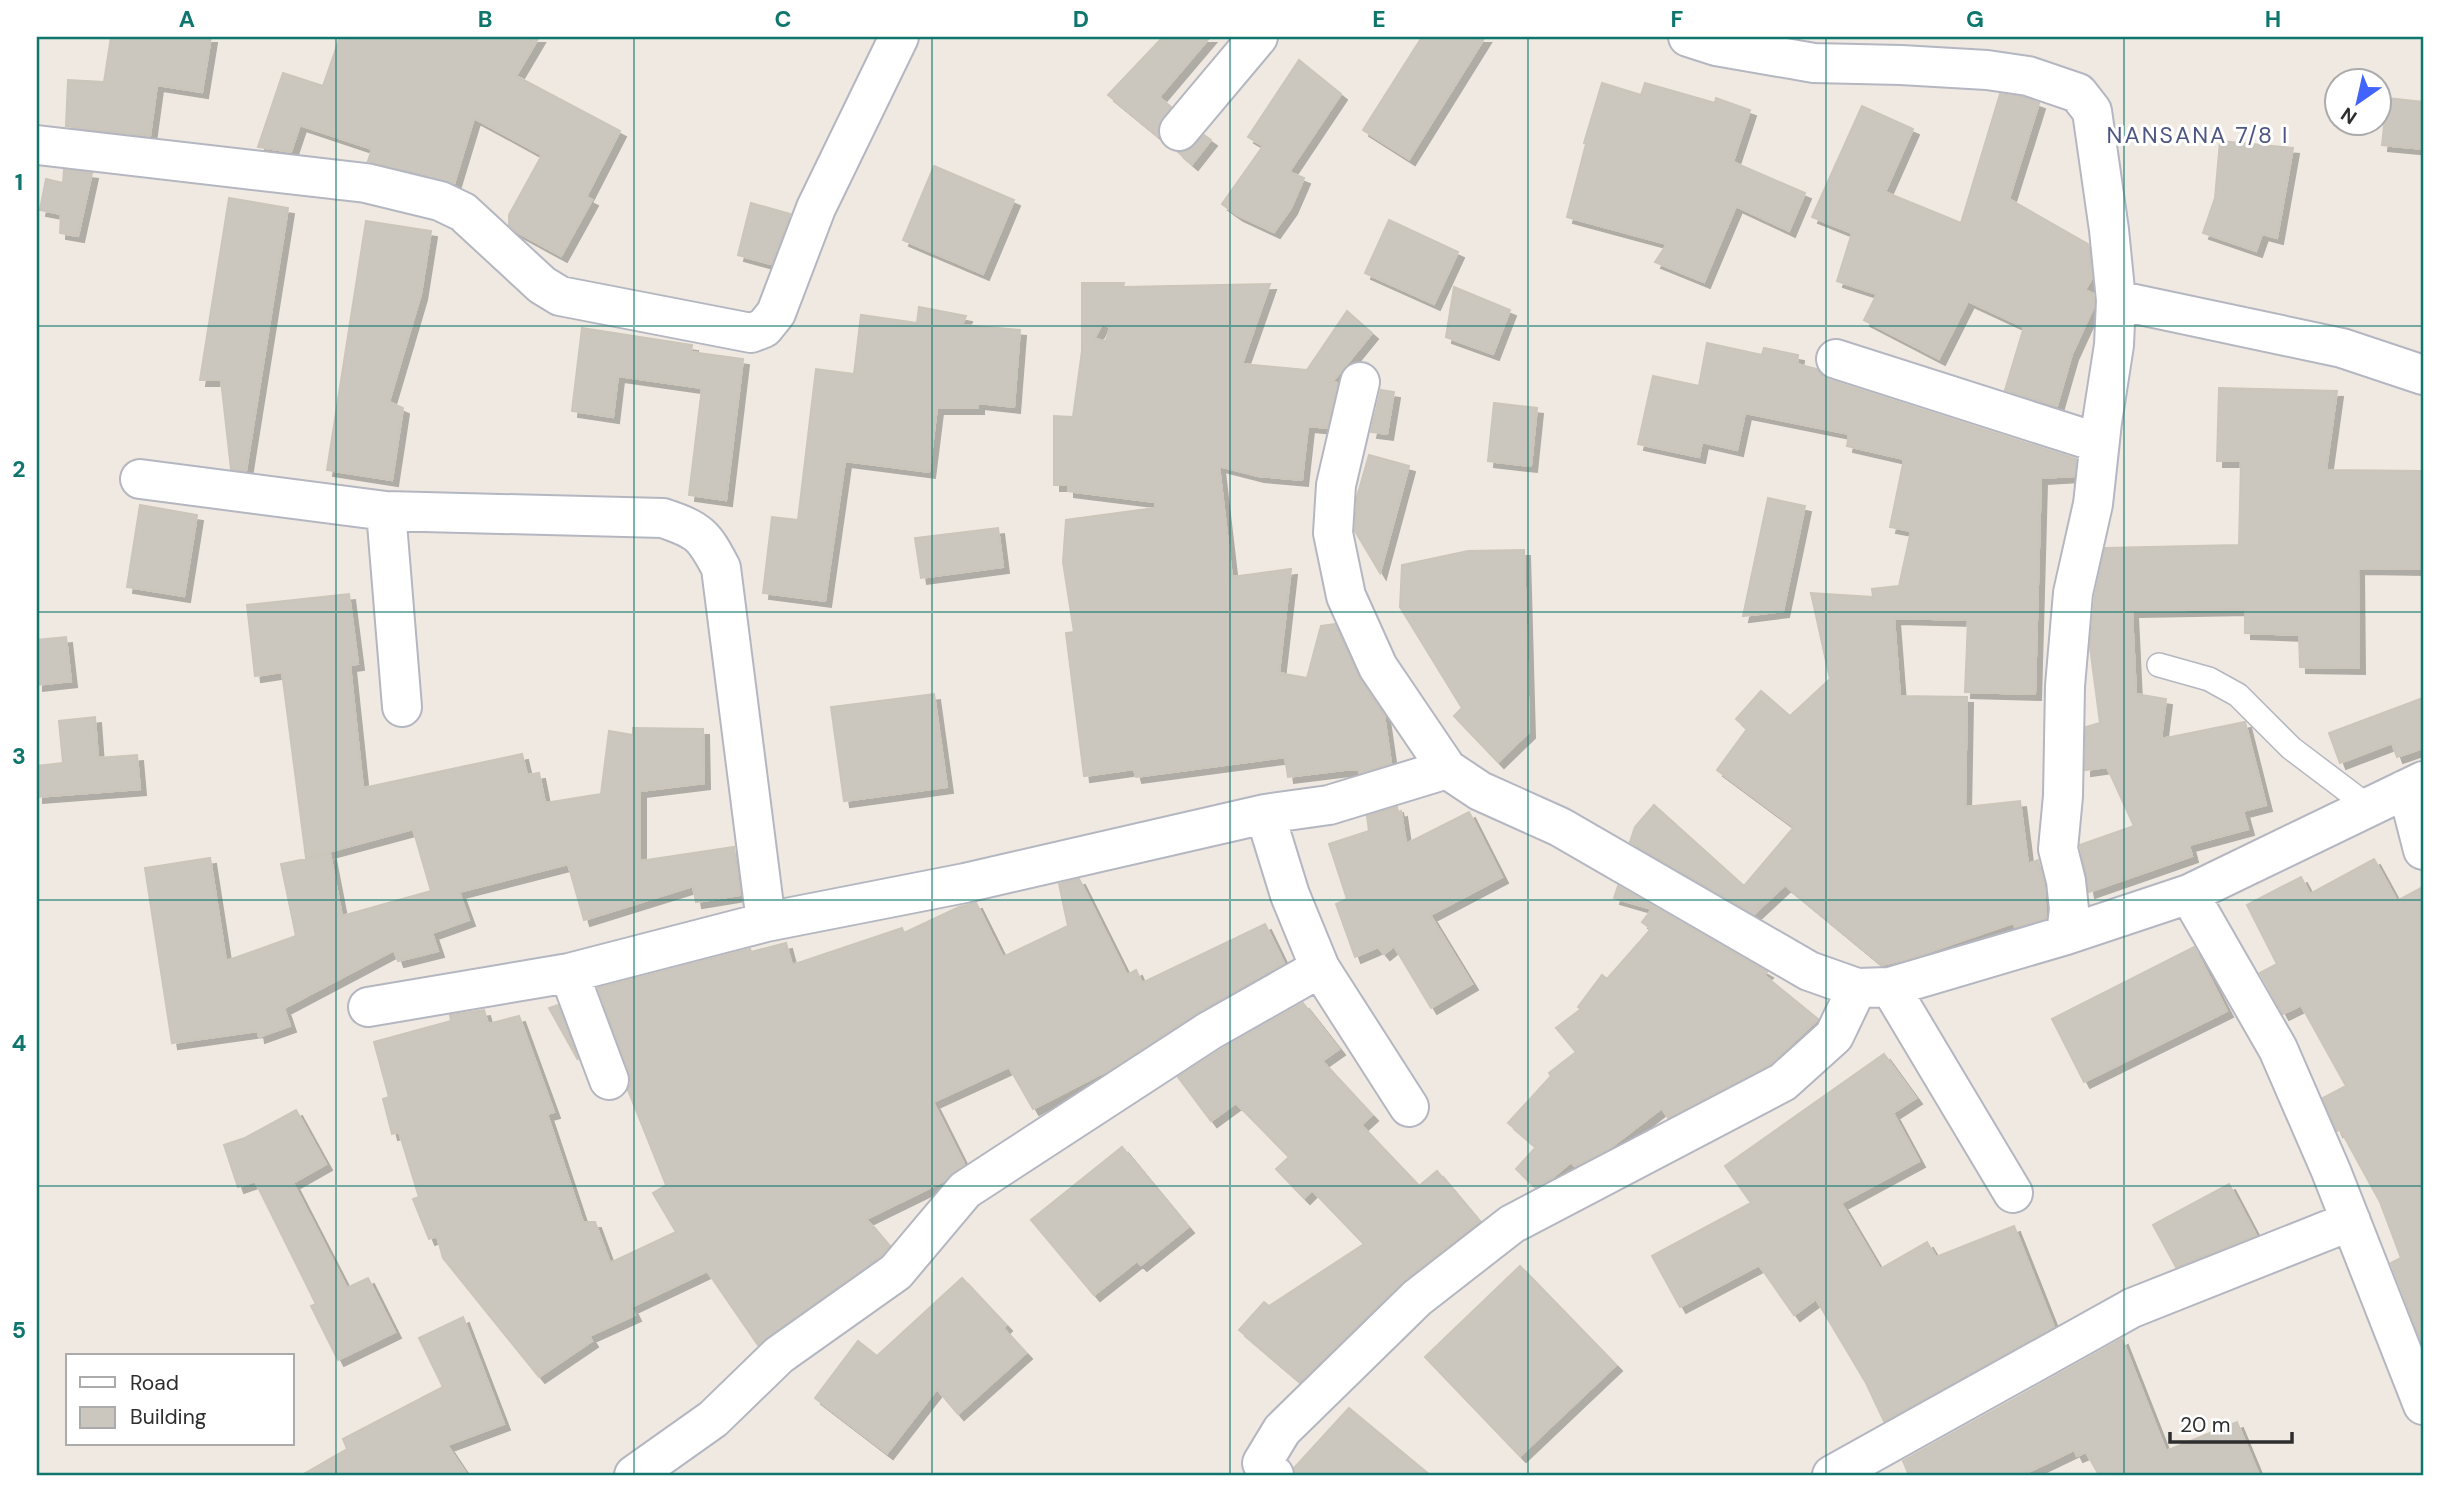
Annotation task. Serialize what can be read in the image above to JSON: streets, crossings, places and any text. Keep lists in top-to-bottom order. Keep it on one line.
{"districts":["NANSANA 7/8 I"],"legend":["Road","Building"],"scale_bar":"20 m","north":"bottom left","grid":{"columns":["A","B","C","D","E","F","G","H"],"rows":["1","2","3","4","5"]}}
